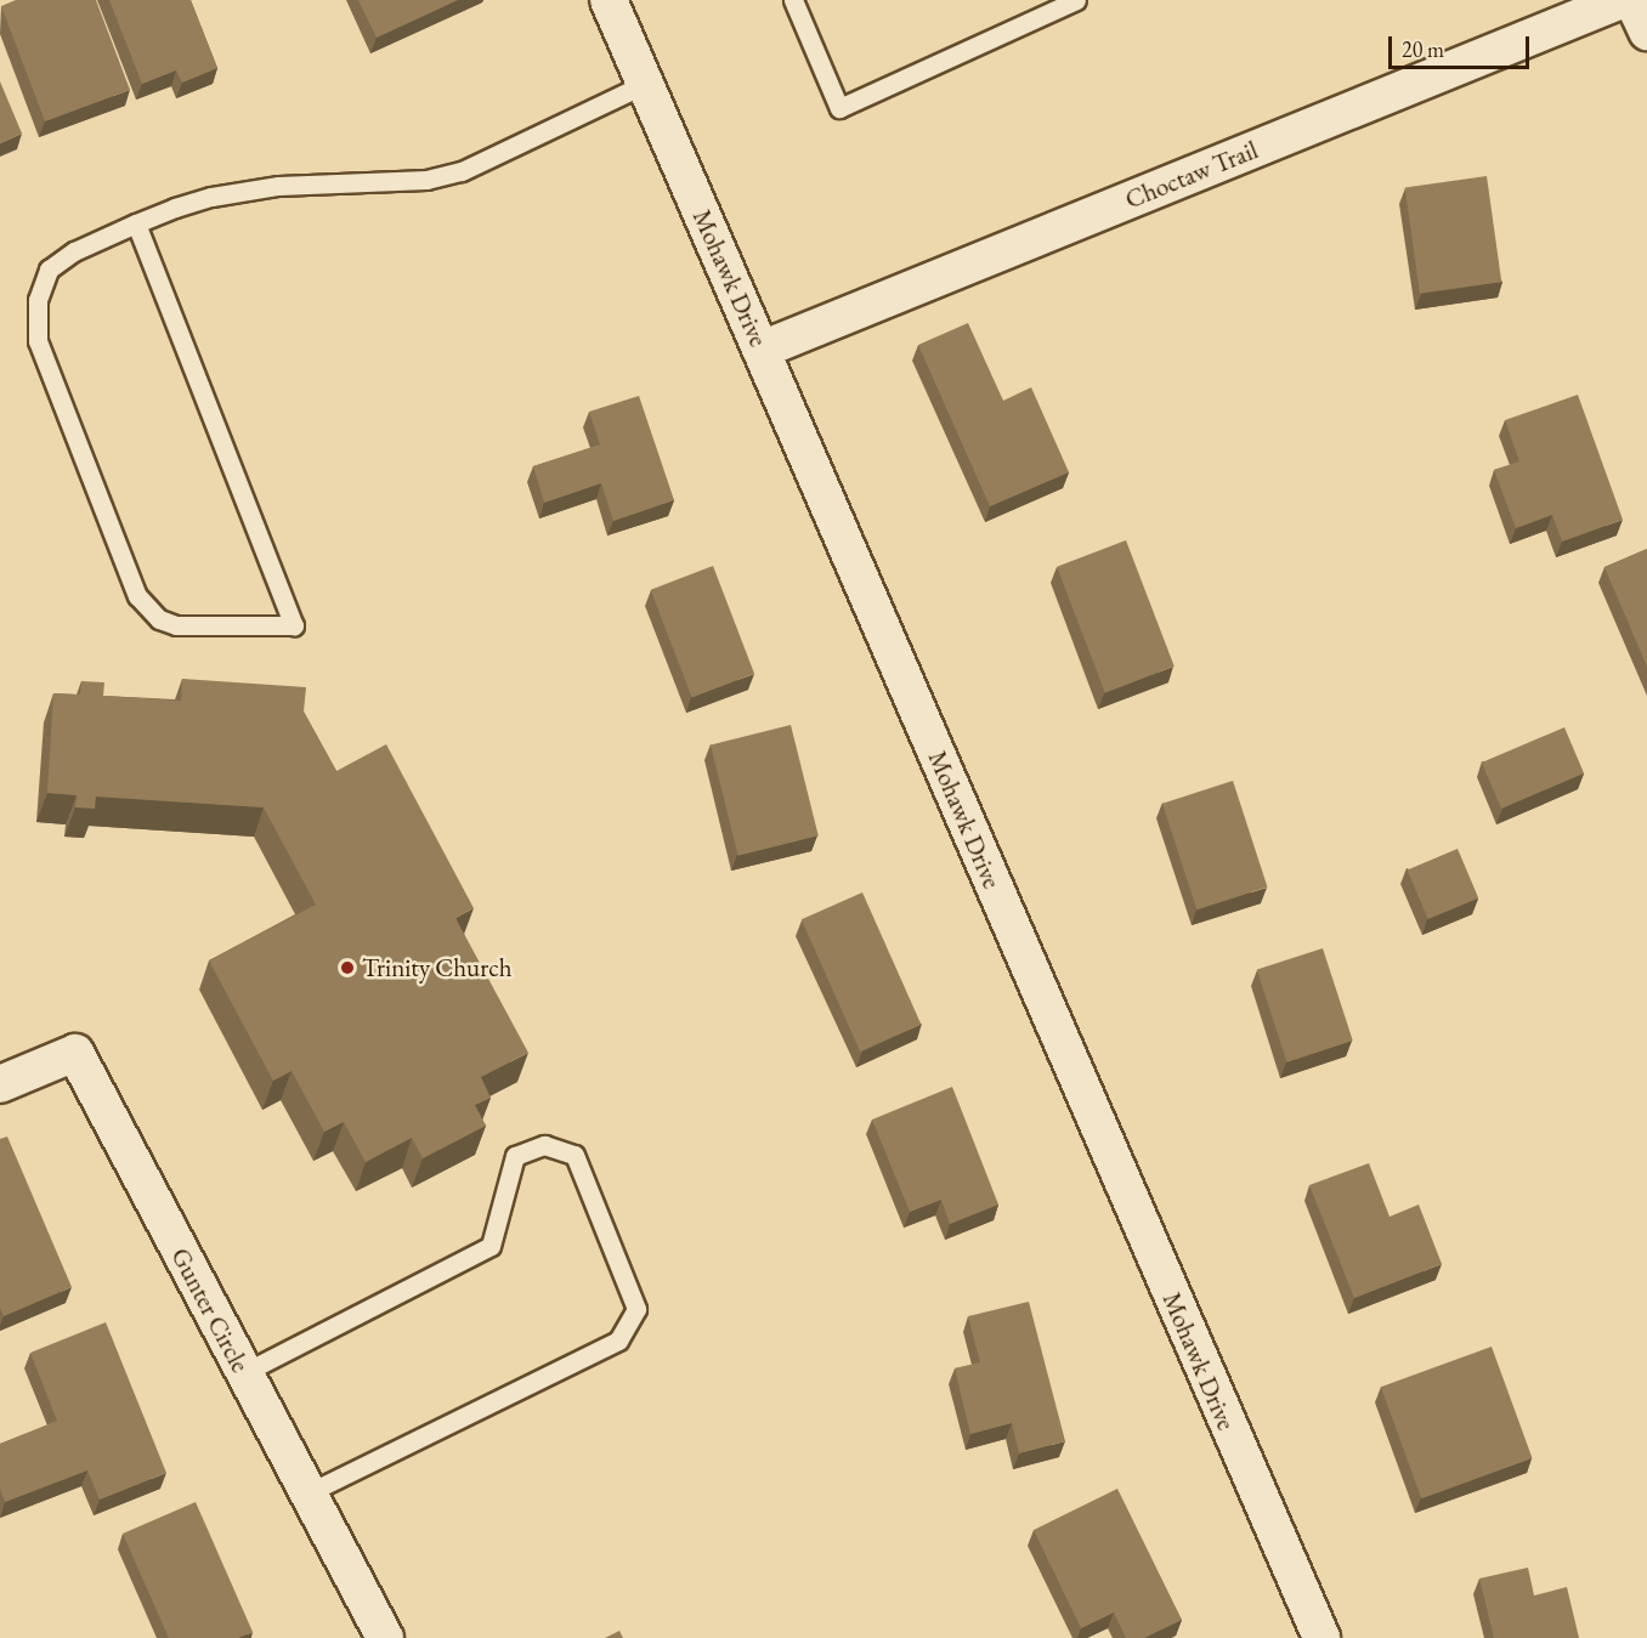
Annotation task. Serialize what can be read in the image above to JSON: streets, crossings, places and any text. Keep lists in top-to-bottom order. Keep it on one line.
{"streets":{"street":["Choctaw Trail","Mohawk Drive","Gunter Circle"]},"crossings":[["Choctaw Trail","Mohawk Drive"]],"places":["Trinity Church"],"scale_bar":"20 m"}
